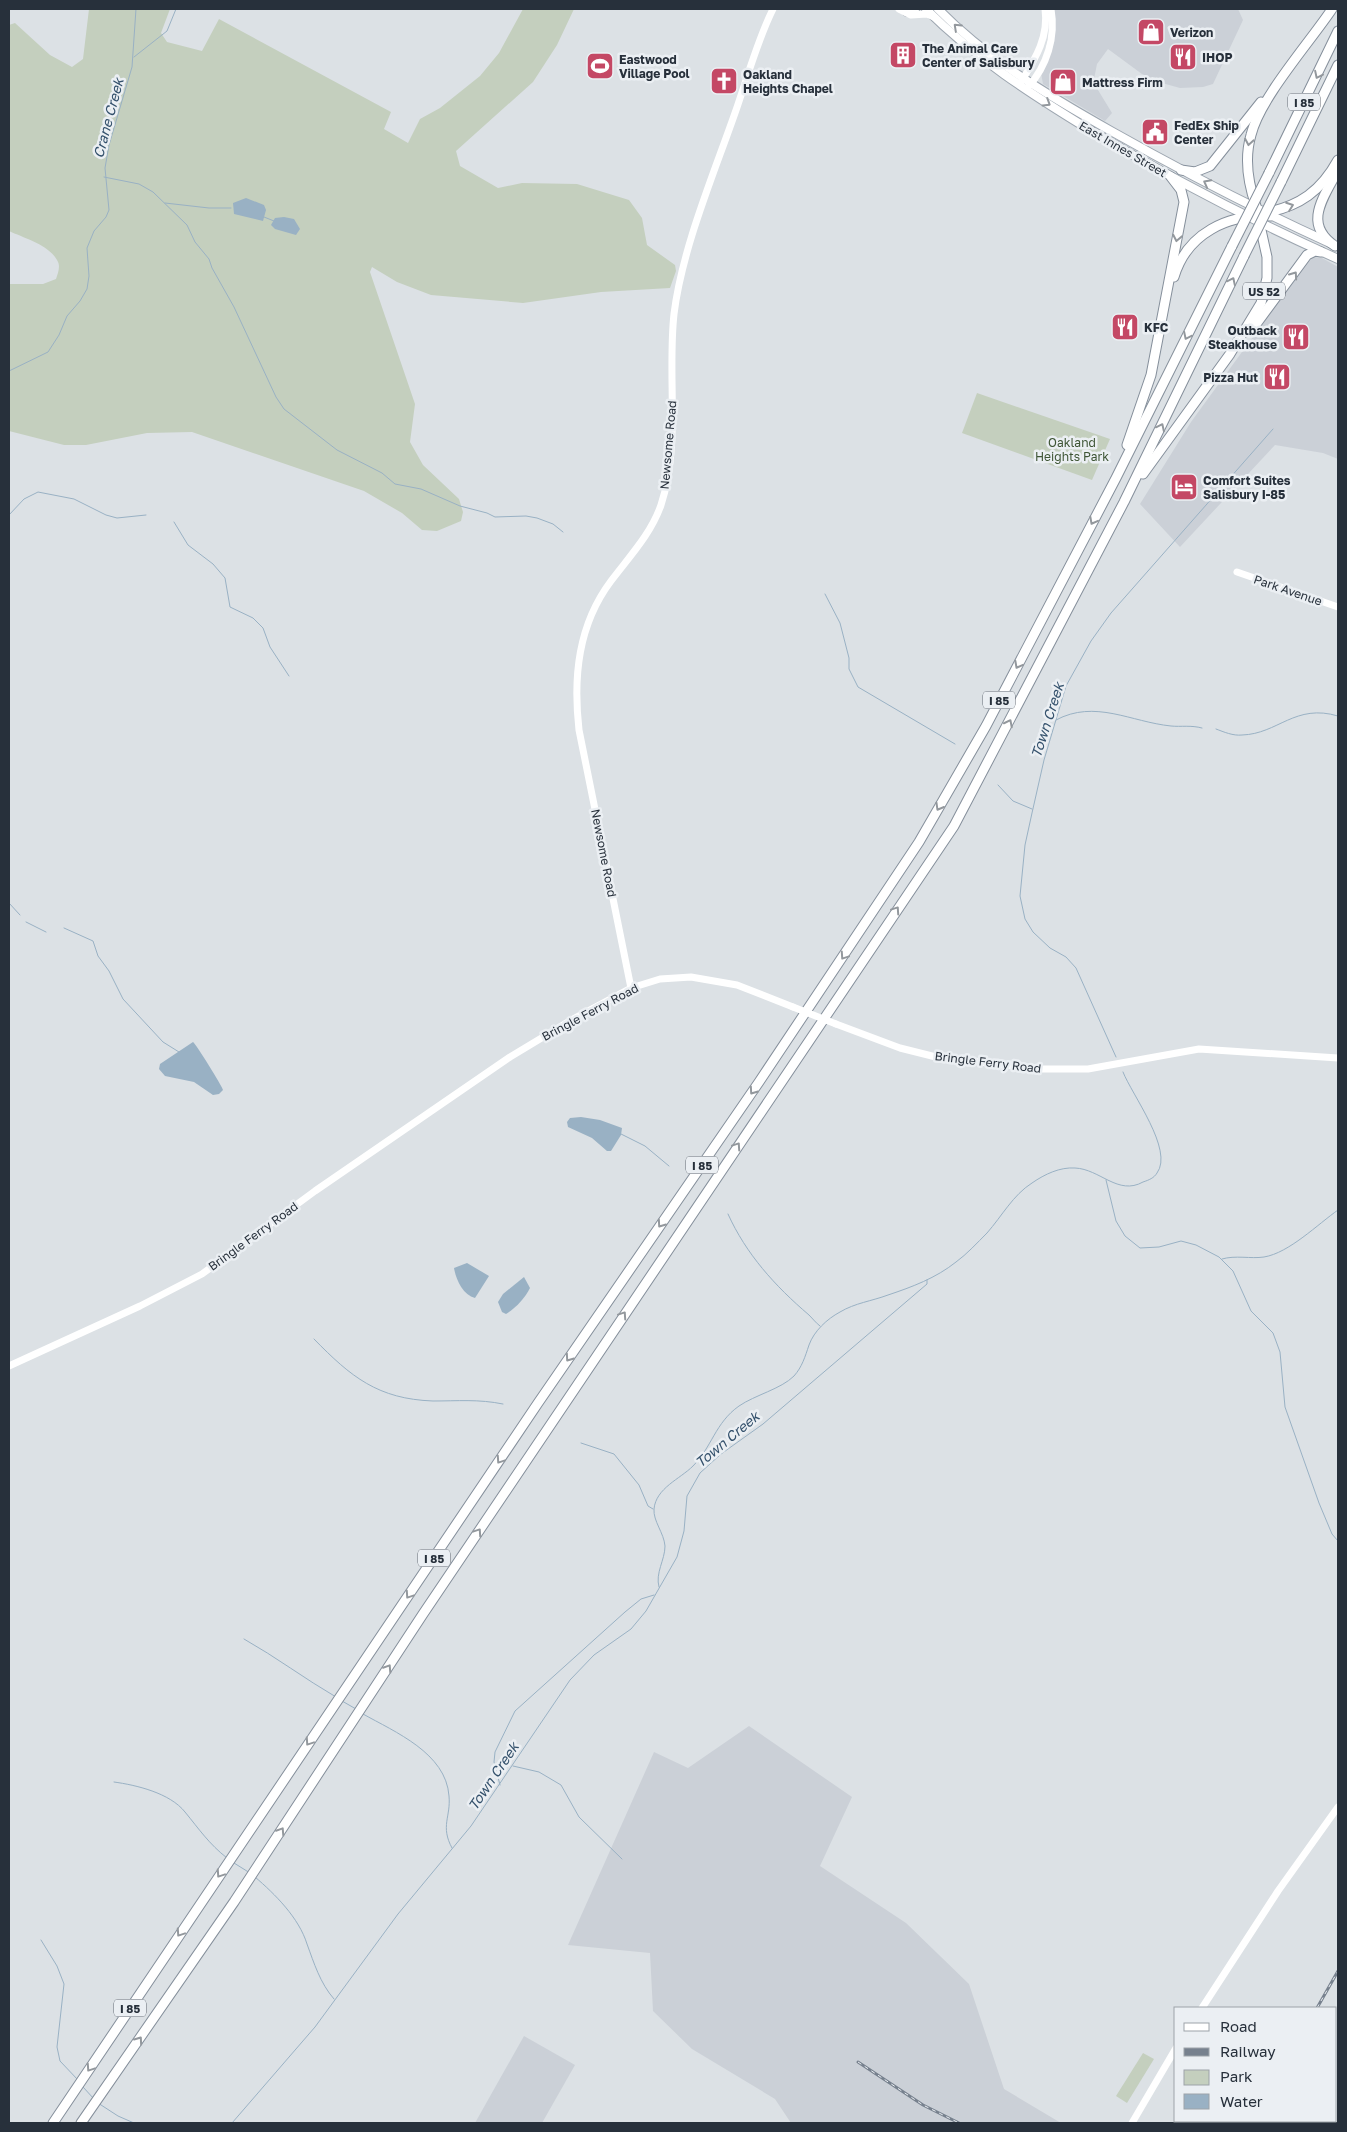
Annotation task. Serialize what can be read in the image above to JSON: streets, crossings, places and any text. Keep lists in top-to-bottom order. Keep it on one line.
{"streets":{"highway":["I 85","US 52"],"main road":["East Innes Street"],"street":["Newsome Road","Park Avenue","Bringle Ferry Road"]},"crossings":[["I 85","US 52"],["East Innes Street","US 52"],["Newsome Road","Bringle Ferry Road"]],"water":["Crane Creek","Town Creek"],"parks":["Oakland Heights Park"],"places":{"shop":["Verizon","Mattress Firm"],"building":["The Animal Care Center of Salisbury"],"restaurant":["IHOP","KFC","Outback Steakhouse","Pizza Hut"],"sports":["Eastwood Village Pool"],"church":["Oakland Heights Chapel"],"public building":["FedEx Ship Center"],"hotel":["Comfort Suites Salisbury I-85"]},"legend":["Road","Railway","Park","Water"]}
